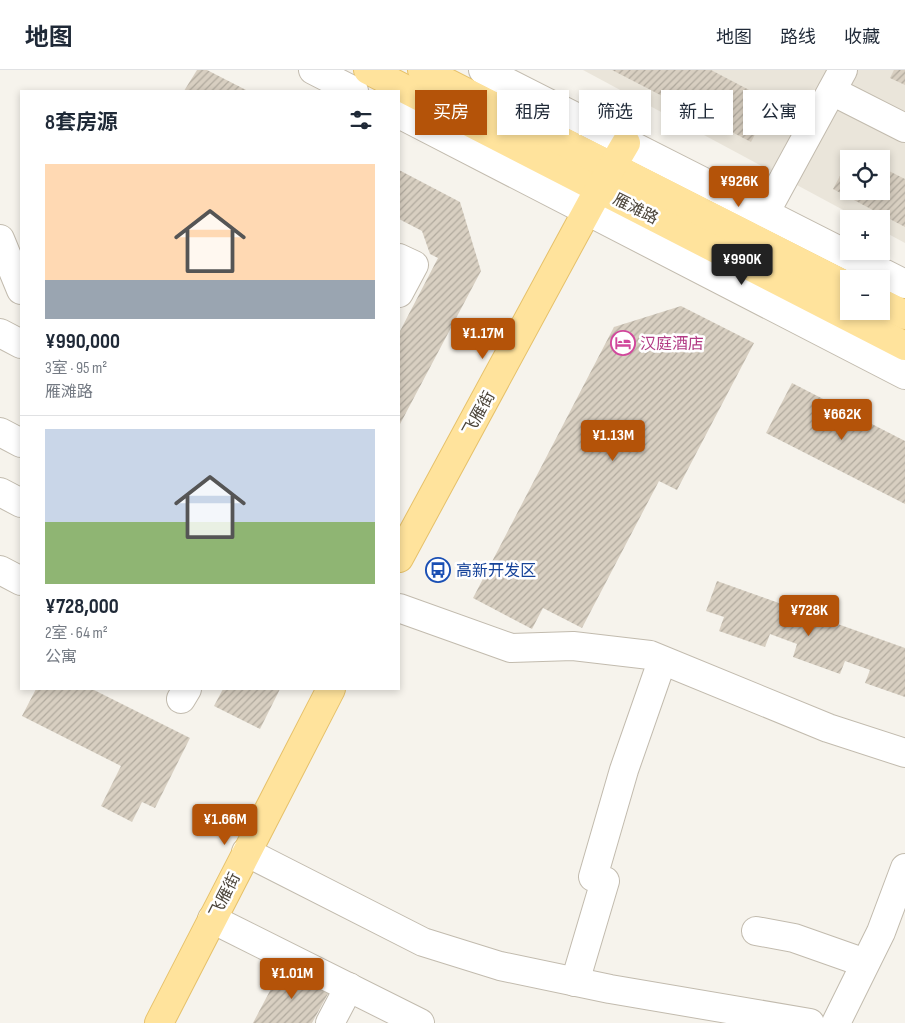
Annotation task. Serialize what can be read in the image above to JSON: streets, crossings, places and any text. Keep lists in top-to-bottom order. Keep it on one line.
{"streets":{"main road":["雁滩路","飞雁街"]},"crossings":[["雁滩路","飞雁街"]],"places":{"hotel":["汉庭酒店"],"bus stop":["高新开发区"]},"page":{"header":"地图","nav":["地图","路线","收藏"],"chip":["买房","租房","筛选","新上","公寓"],"heading":"8套房源","map_buttons":["+","−"],"list":[{"name":"¥990,000","note":"3室 · 95 m² · 雁滩路"},{"name":"¥728,000","note":"2室 · 64 m² · 公寓"}],"price":["¥926K","¥990K","¥1.17M","¥662K","¥1.13M","¥728K","¥1.66M","¥1.01M"]}}
